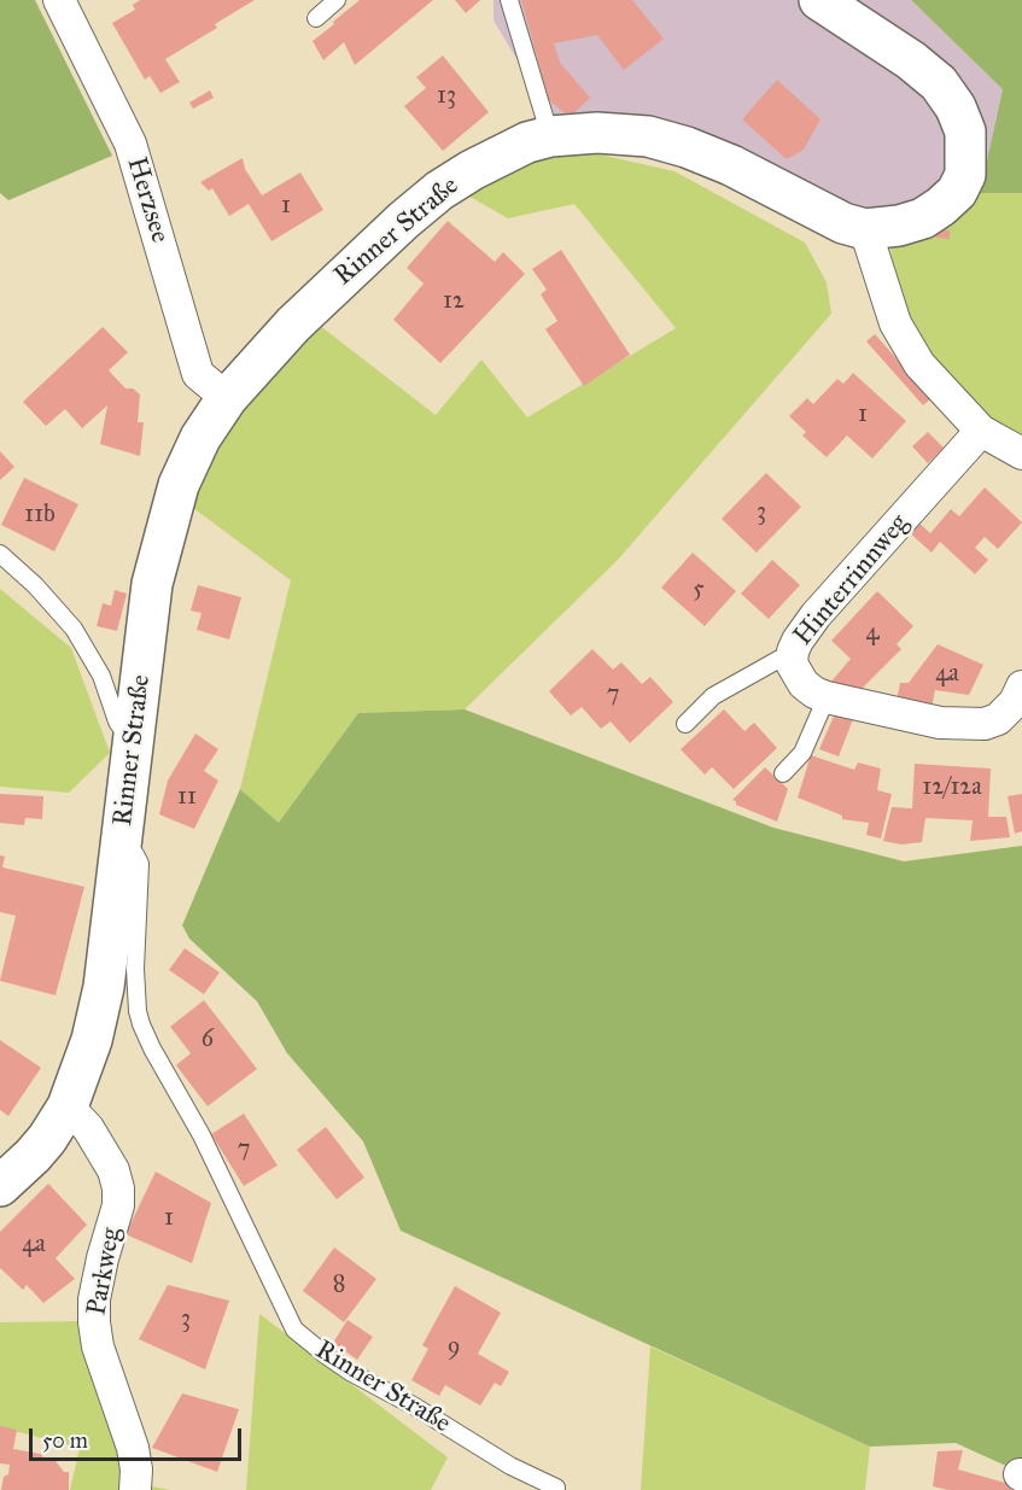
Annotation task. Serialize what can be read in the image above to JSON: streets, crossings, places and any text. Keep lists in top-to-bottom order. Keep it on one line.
{"streets":{"main road":["Rinner Straße"],"street":["Herzsee","Hinterrinnweg","Parkweg"]},"crossings":[["Herzsee","Rinner Straße"],["Rinner Straße","Parkweg"]],"house_numbers":["13","1","12","1","3","11b","5","4","4a","7","12/12a","11","6","7","1","4a","8","3","9"],"scale_bar":"50 m"}
